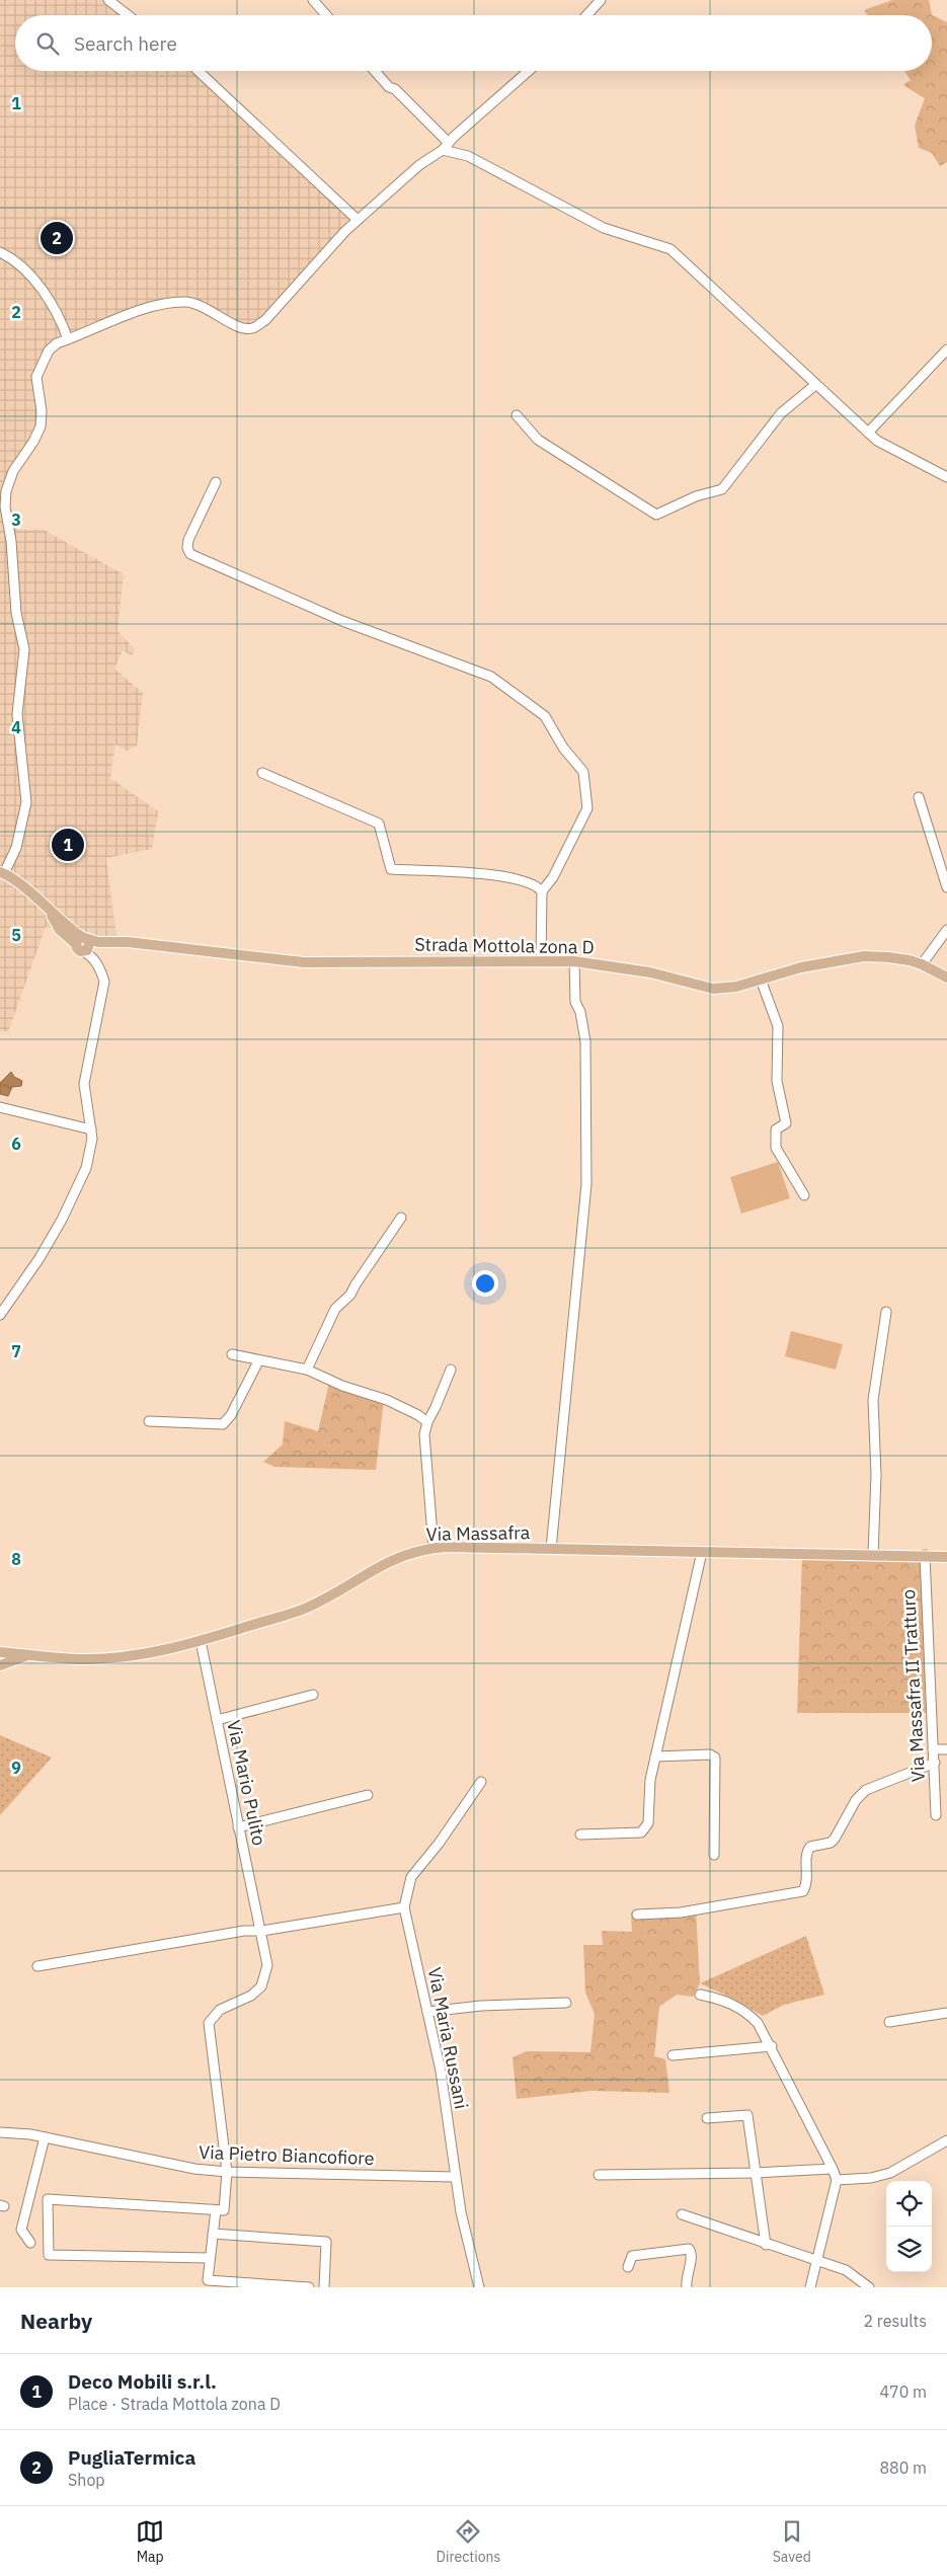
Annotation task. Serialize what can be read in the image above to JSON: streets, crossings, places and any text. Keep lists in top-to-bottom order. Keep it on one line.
{"streets":{"main road":["Strada Mottola zona D","Via Massafra"],"street":["Via Massafra II Tratturo","Via Mario Pulito","Via Maria Russani","Via Pietro Biancofiore"]},"crossings":[["Via Massafra","Via Massafra II Tratturo"],["Via Massafra","Via Mario Pulito"],["Via Mario Pulito","Via Pietro Biancofiore"],["Via Maria Russani","Via Pietro Biancofiore"]],"page":{"search":"Search here","pins":["2","1"],"heading":["Nearby","2 results"],"list":[{"mark":"1","name":"Deco Mobili s.r.l.","note":"Place · Strada Mottola zona D","value":"470 m"},{"mark":"2","name":"PugliaTermica","note":"Shop","value":"880 m"}],"nav":["Map","Directions","Saved"]},"grid":{"rows":["1","2","3","4","5","6","7","8","9"]}}
